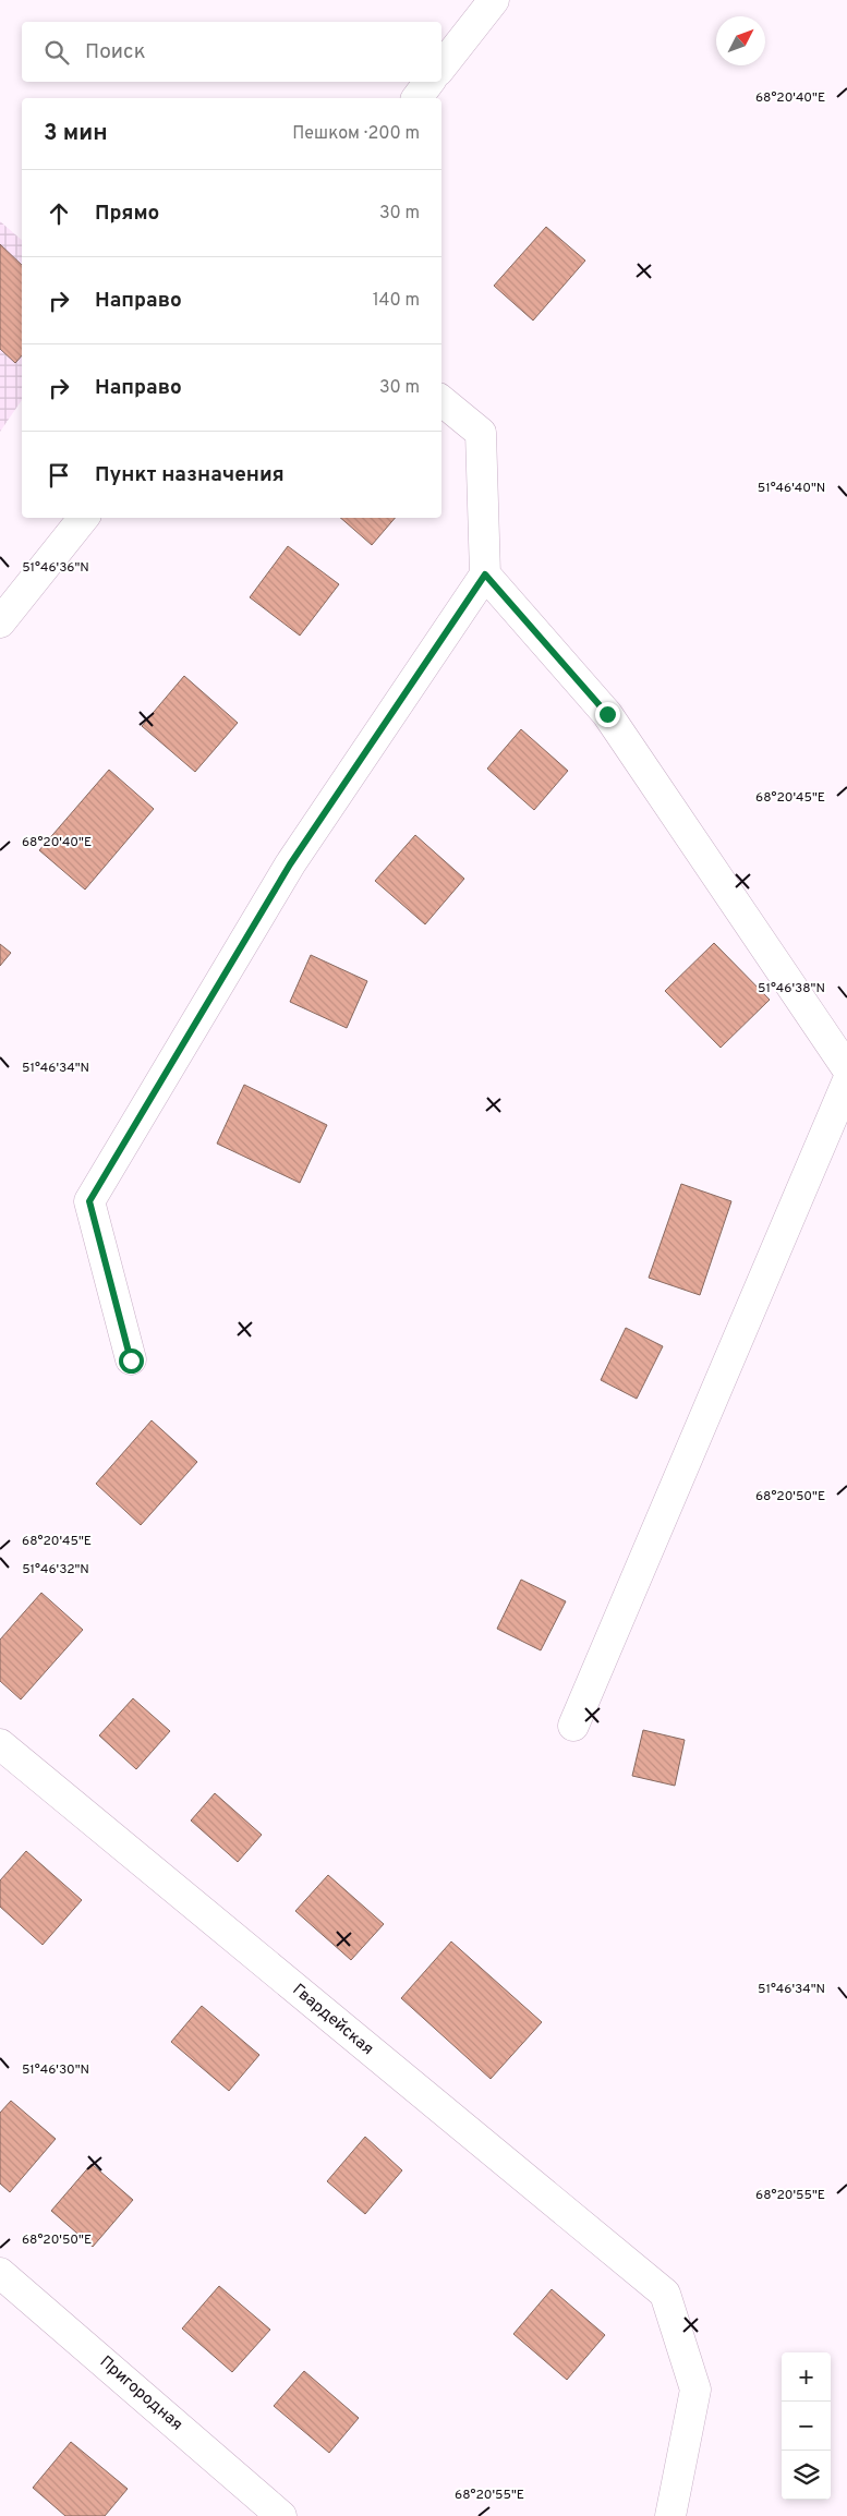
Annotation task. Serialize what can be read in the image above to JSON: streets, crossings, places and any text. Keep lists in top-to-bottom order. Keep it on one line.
{"streets":{"street":["Гвардейская","Пригородная"]},"north":"top right","page":{"search":"Поиск","heading":["3 мин","Пешком · 200 m"],"list":[["Прямо","30 m"],["Направо","140 m"],["Направо","30 m"],"Пункт назначения"],"map_buttons":["+","−"]},"coordinates":["68°20'40\"E","51°46'40\"N","51°46'36\"N","68°20'45\"E","51°46'38\"N","51°46'34\"N","68°20'50\"E","51°46'32\"N","51°46'30\"N","68°20'55\"E"]}
